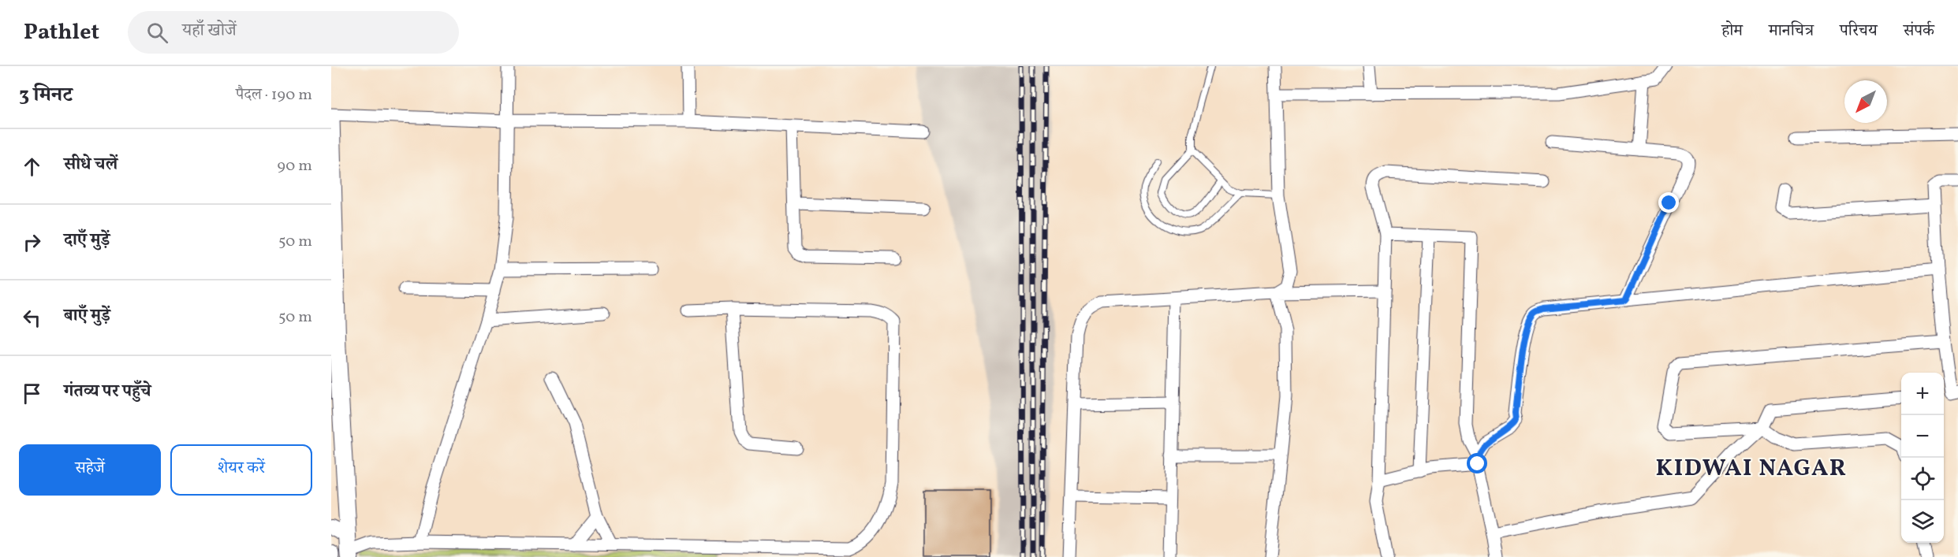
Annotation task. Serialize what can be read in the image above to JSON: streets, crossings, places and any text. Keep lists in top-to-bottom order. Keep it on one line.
{"districts":["KIDWAI NAGAR"],"north":"bottom left","page":{"header":"Pathlet","search":"यहाँ खोजें","nav":["होम","मानचित्र","परिचय","संपर्क"],"heading":["3 मिनट","पैदल · 190 m"],"list":[["सीधे चलें","90 m"],["दाएँ मुड़ें","50 m"],["बाएँ मुड़ें","50 m"],"गंतव्य पर पहुँचे"],"map_buttons":["+","−"],"buttons":["सहेजें","शेयर करें"]}}
